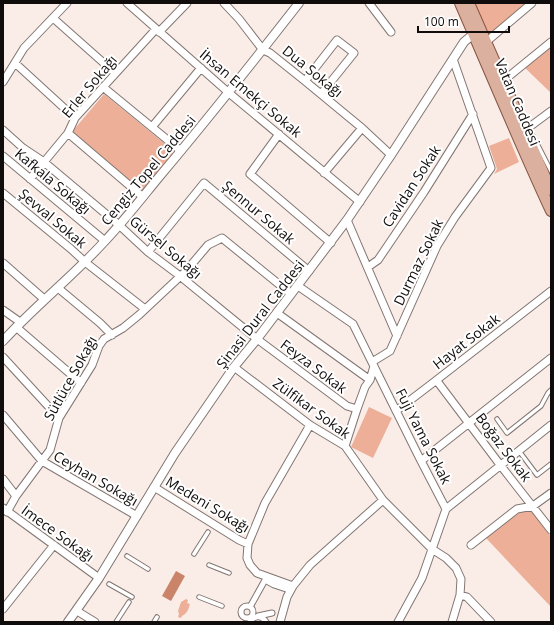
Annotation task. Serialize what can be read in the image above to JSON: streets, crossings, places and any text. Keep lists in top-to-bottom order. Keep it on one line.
{"streets":{"main road":["Vatan Caddesi"],"street":["Dua Sokağı","Erler Sokağı","İhsan Emekçi Sokak","Cengiz Topel Caddesi","Kafkala Sokağı","Cavidan Sokak","Şennur Sokak","Şevval Sokak","Gürsel Sokağı","Durmaz Sokak","Şinasi Dural Caddesi","Hayat Sokak","Feyza Sokak","Sütlüce Sokağı","Zülfikar Sokak","Fuji Yama Sokak","Boğaz Sokak","Ceyhan Sokağı","Medeni Sokağı","İmece Sokağı"]},"crossings":[["Dua Sokağı","Cengiz Topel Caddesi"],["Dua Sokağı","Şinasi Dural Caddesi"],["Erler Sokağı","İhsan Emekçi Sokak"],["Erler Sokağı","Kafkala Sokağı"],["Erler Sokağı","Gürsel Sokağı"],["İhsan Emekçi Sokak","Cengiz Topel Caddesi"],["İhsan Emekçi Sokak","Şinasi Dural Caddesi"],["Vatan Caddesi","Şinasi Dural Caddesi"],["Cengiz Topel Caddesi","Kafkala Sokağı"],["Cengiz Topel Caddesi","Şevval Sokak"],["Cengiz Topel Caddesi","Gürsel Sokağı"],["Cavidan Sokak","Durmaz Sokak"],["Şennur Sokak","Gürsel Sokağı"],["Şennur Sokak","Şinasi Dural Caddesi"],["Şevval Sokak","Sütlüce Sokağı"],["Gürsel Sokağı","Şinasi Dural Caddesi"],["Gürsel Sokağı","Feyza Sokak"],["Gürsel Sokağı","Sütlüce Sokağı"],["Durmaz Sokak","Şinasi Dural Caddesi"],["Durmaz Sokak","Fuji Yama Sokak"],["Şinasi Dural Caddesi","Feyza Sokak"],["Şinasi Dural Caddesi","Sütlüce Sokağı"],["Şinasi Dural Caddesi","Zülfikar Sokak"],["Şinasi Dural Caddesi","Fuji Yama Sokak"],["Şinasi Dural Caddesi","Ceyhan Sokağı"],["Şinasi Dural Caddesi","Medeni Sokağı"],["Şinasi Dural Caddesi","İmece Sokağı"],["Hayat Sokak","Fuji Yama Sokak"],["Hayat Sokak","Boğaz Sokak"],["Sütlüce Sokağı","Ceyhan Sokağı"],["Sütlüce Sokağı","İmece Sokağı"]],"scale_bar":"100 m"}
